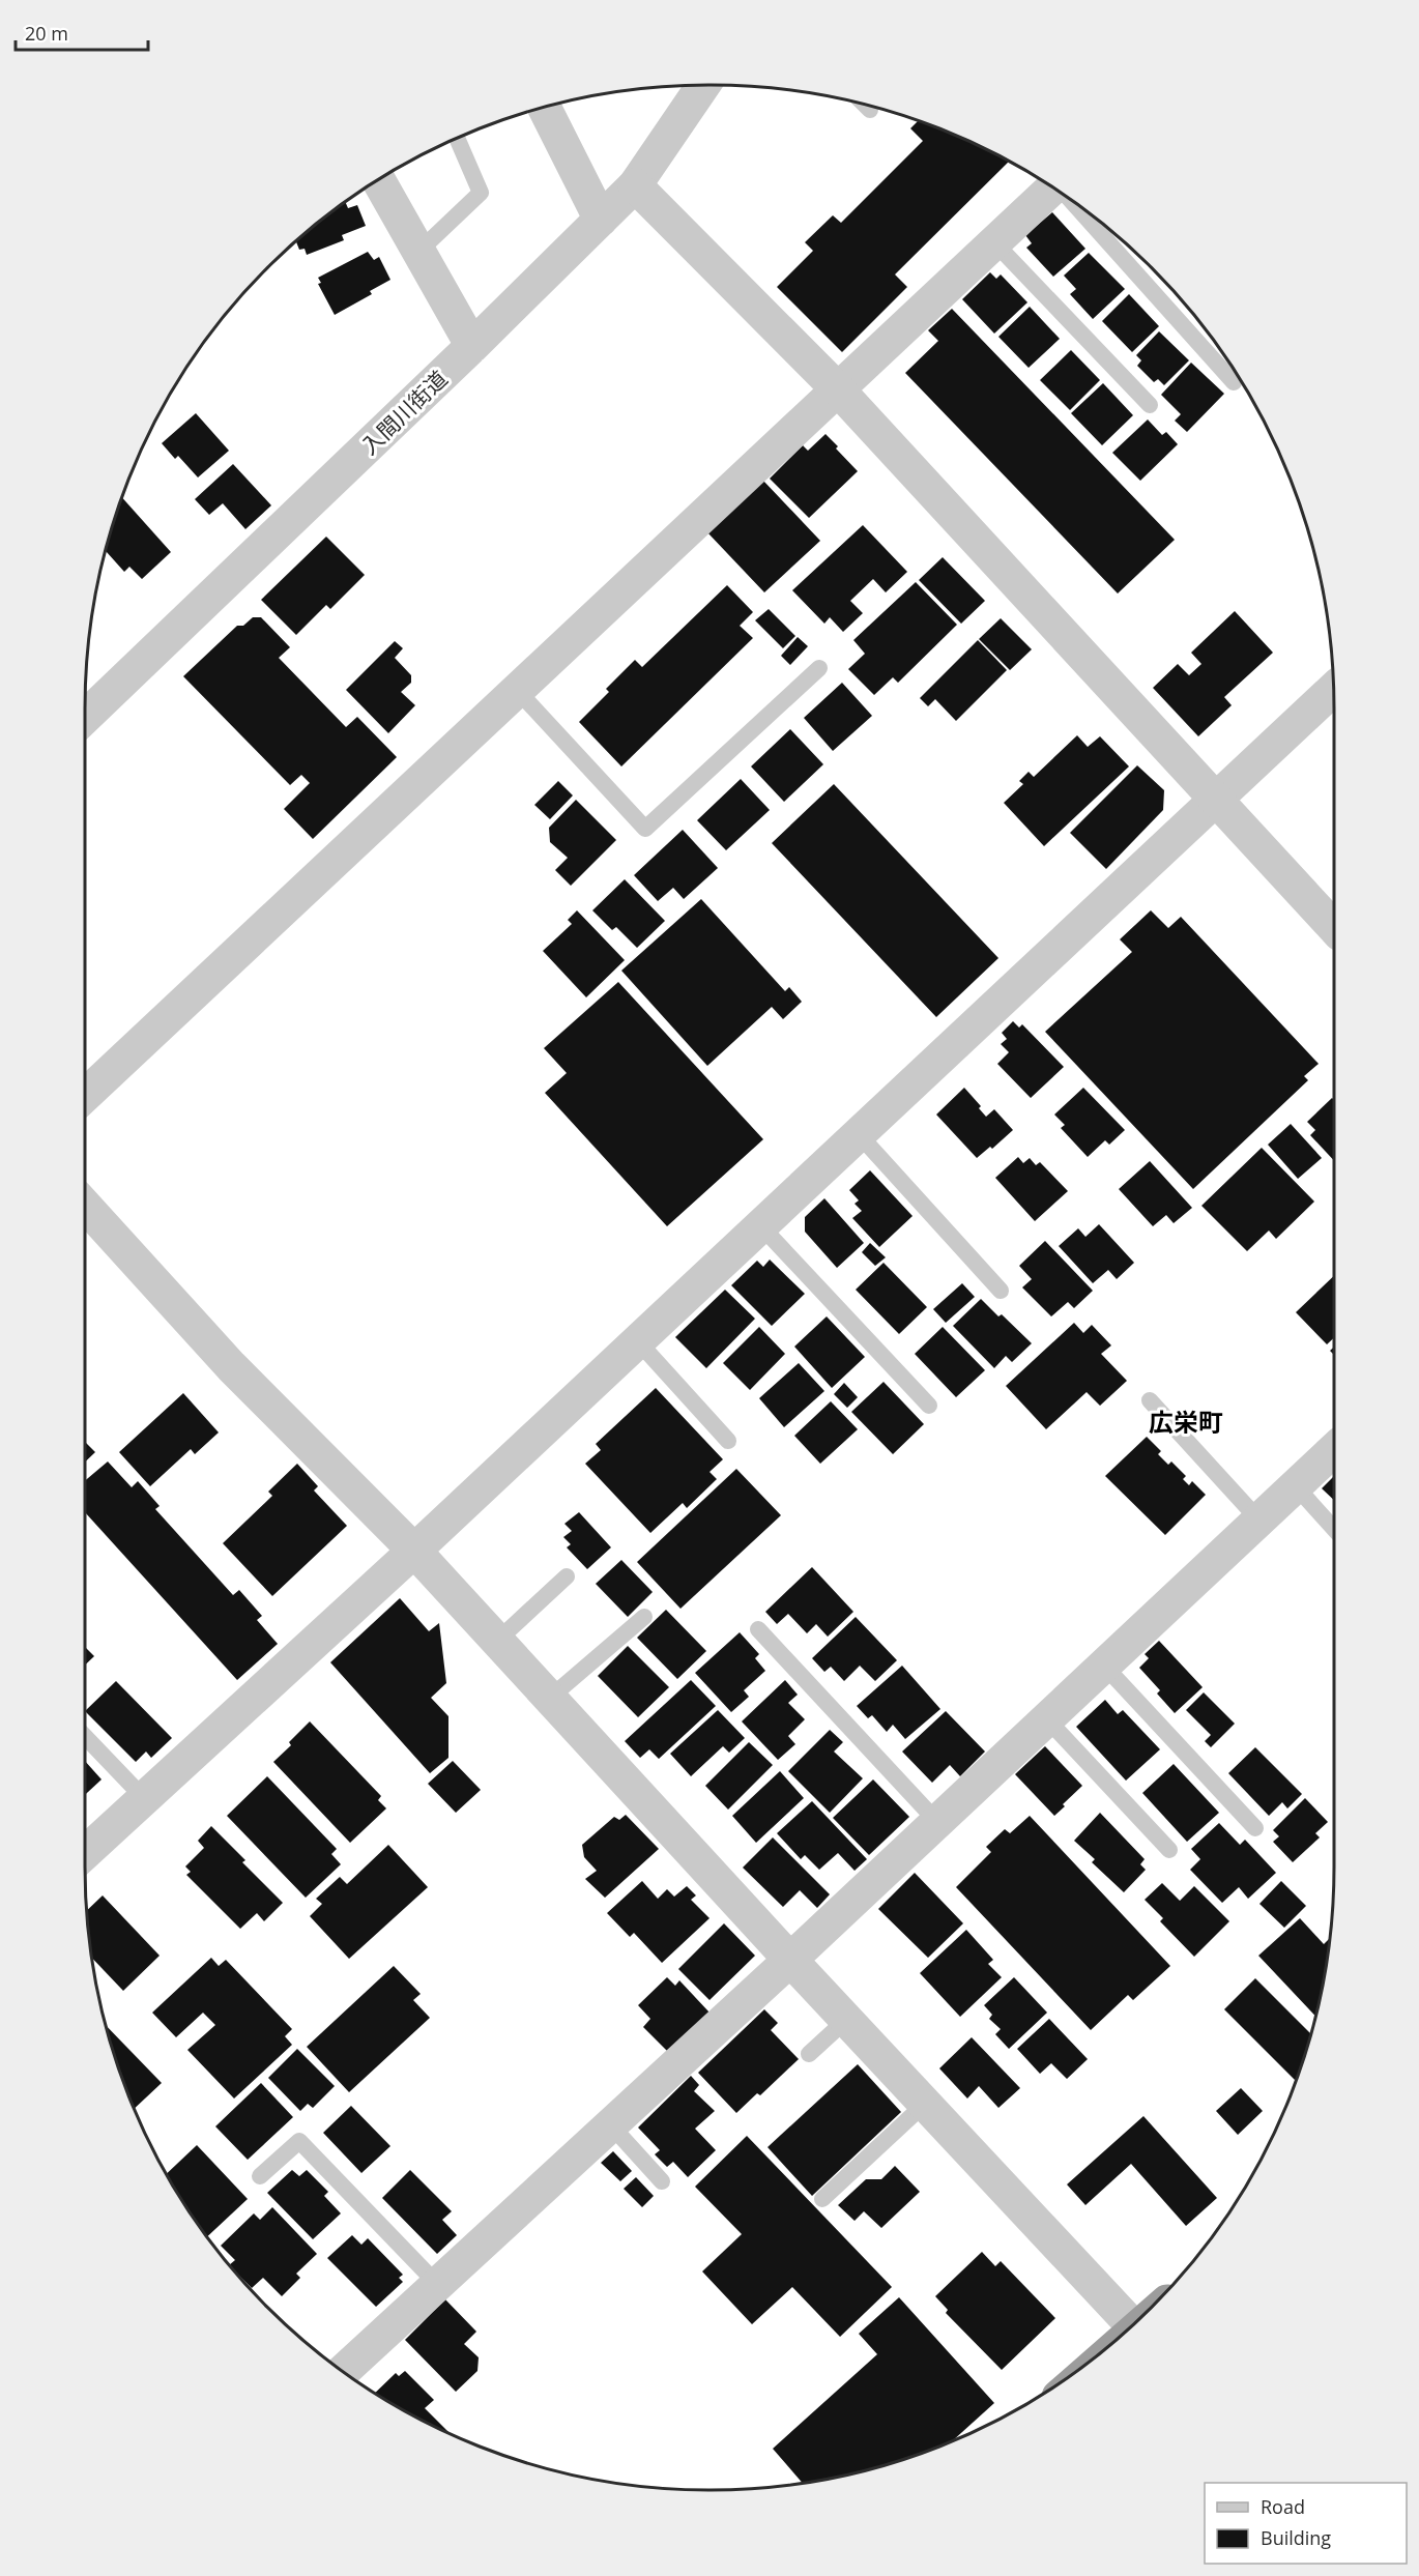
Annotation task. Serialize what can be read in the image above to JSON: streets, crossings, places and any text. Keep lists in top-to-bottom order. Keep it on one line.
{"streets":{"street":["入間川街道"]},"districts":["広栄町"],"legend":["Road","Building"],"scale_bar":"20 m"}
